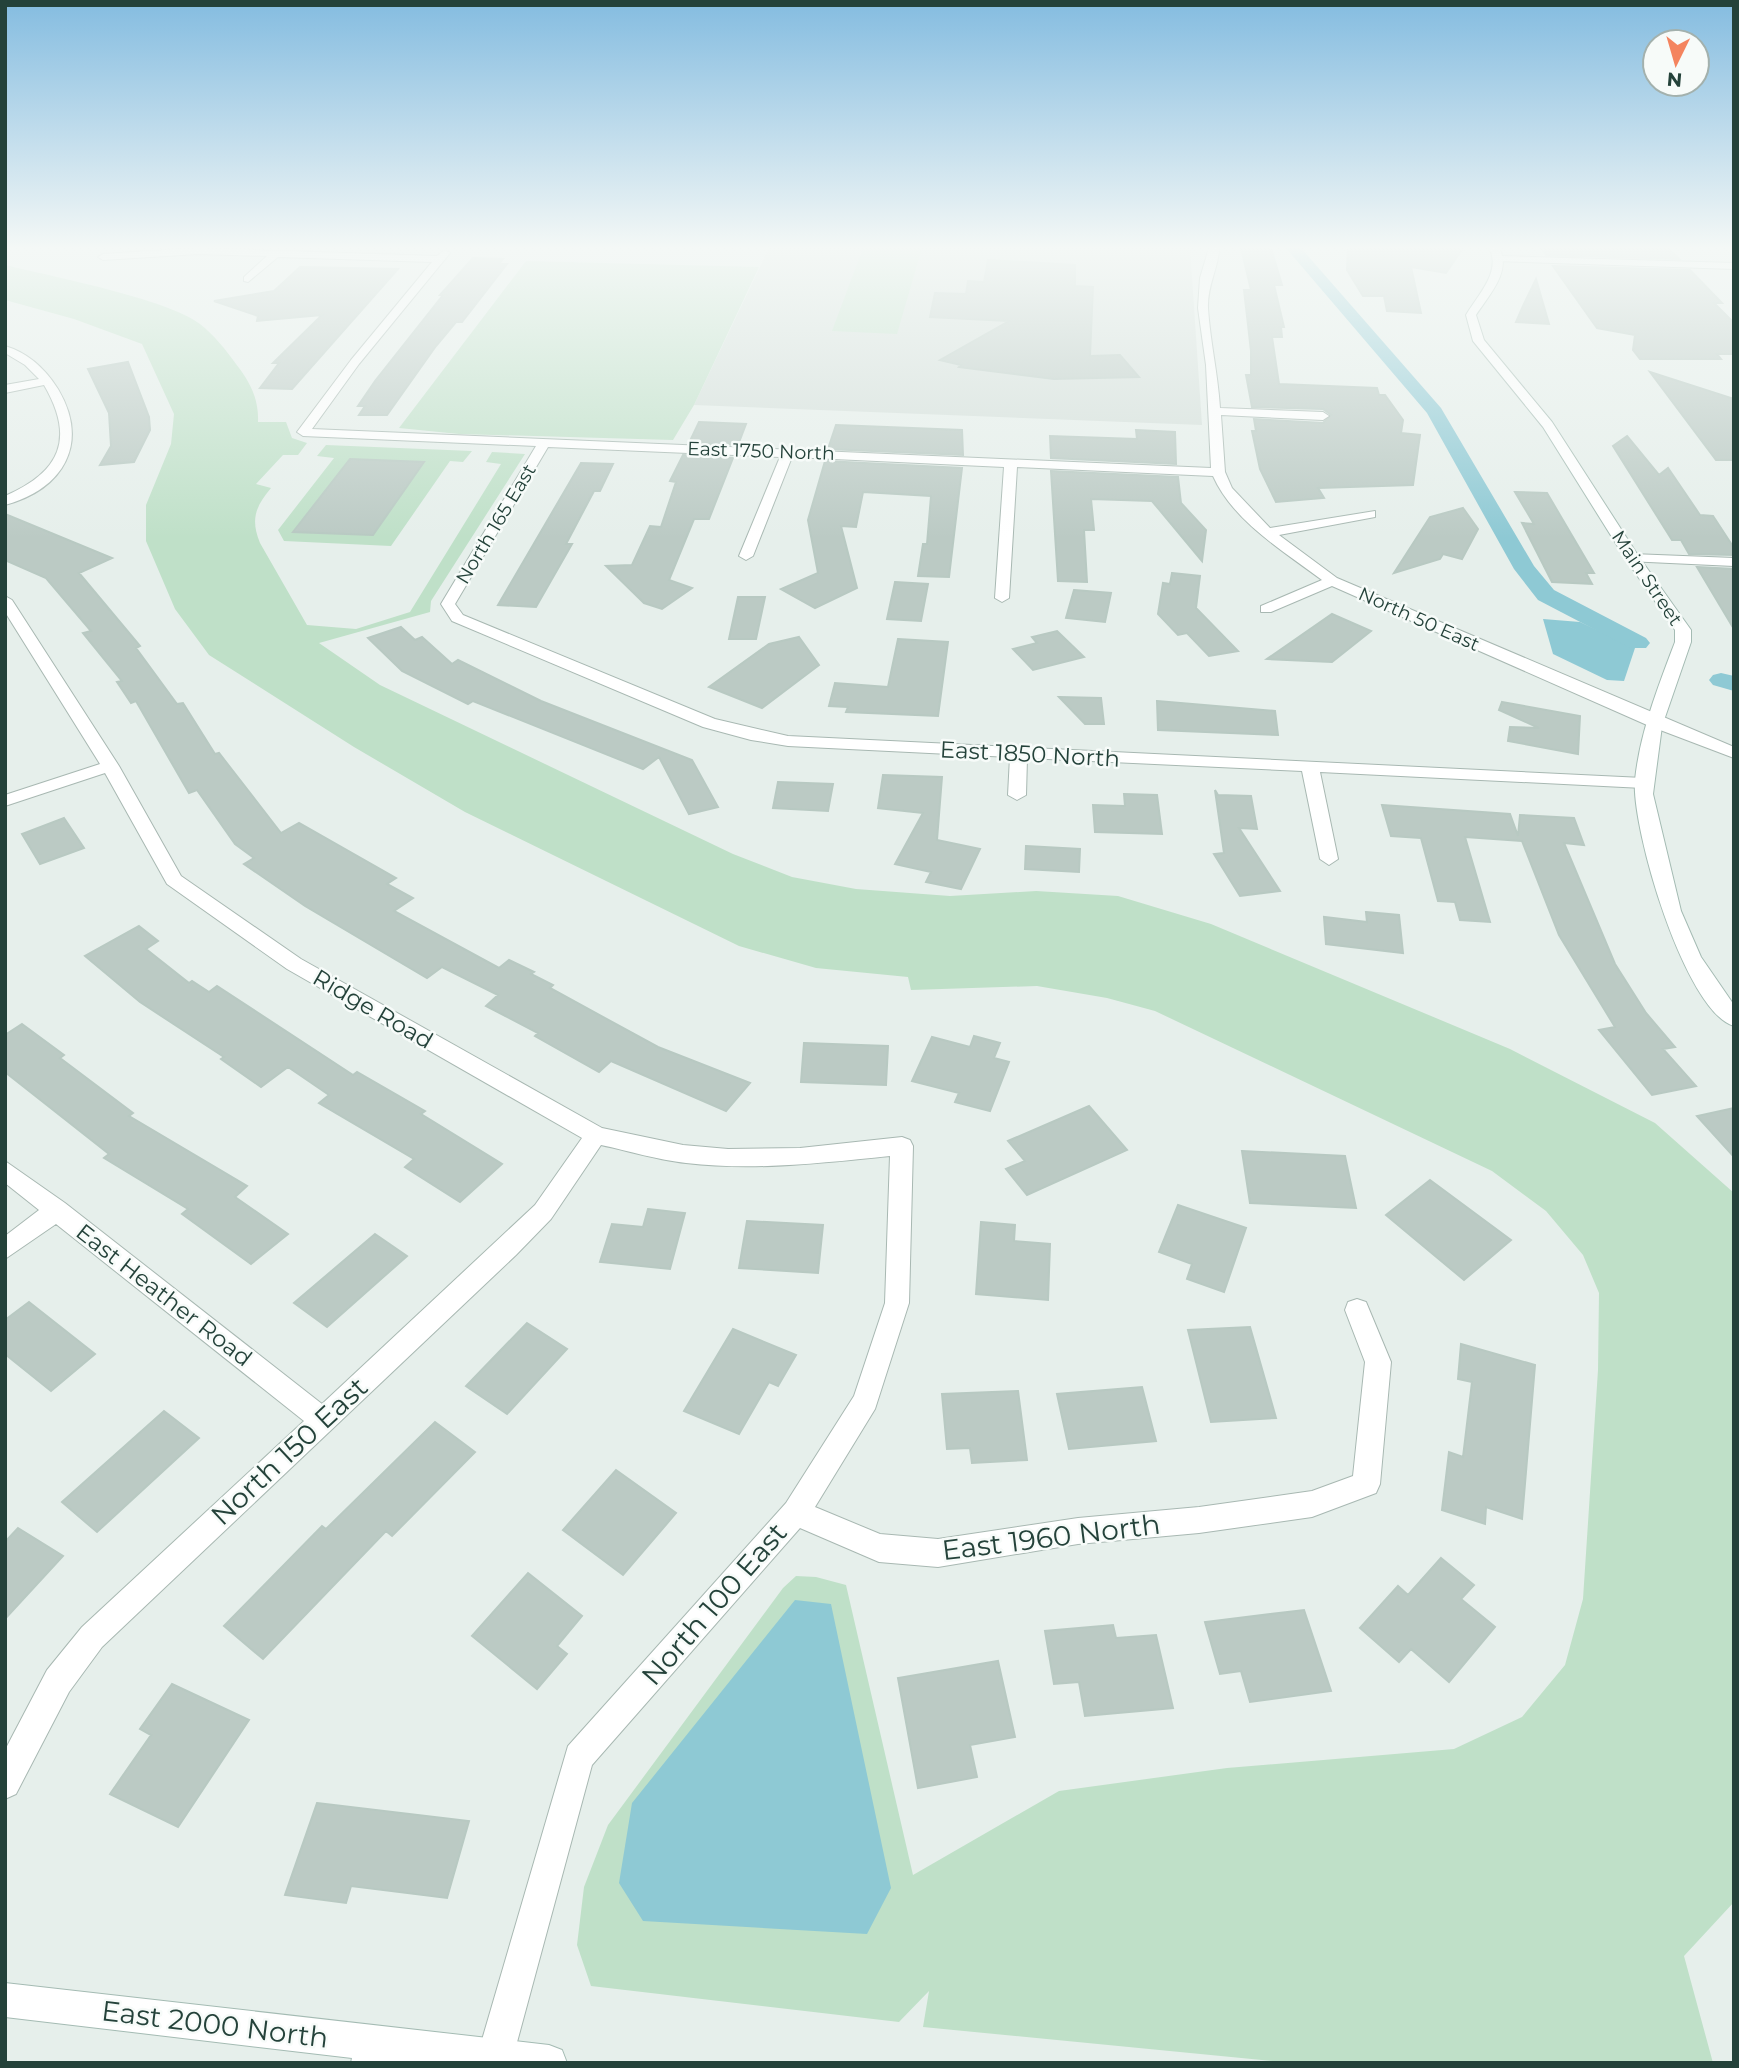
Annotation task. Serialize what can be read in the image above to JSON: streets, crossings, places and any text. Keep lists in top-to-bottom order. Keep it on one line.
{"streets":{"street":["East 1750 North","North 165 East","Main Street","North 50 East","East 1850 North","Ridge Road","East Heather Road","North 150 East","East 1960 North","North 100 East","East 2000 North"]},"crossings":[["East 1750 North","North 165 East"],["East 1750 North","North 50 East"],["North 165 East","East 1850 North"],["Main Street","North 50 East"],["Main Street","East 1850 North"],["Ridge Road","North 150 East"],["Ridge Road","North 100 East"],["East Heather Road","North 150 East"],["East 1960 North","North 100 East"],["North 100 East","East 2000 North"]],"north":"bottom"}
